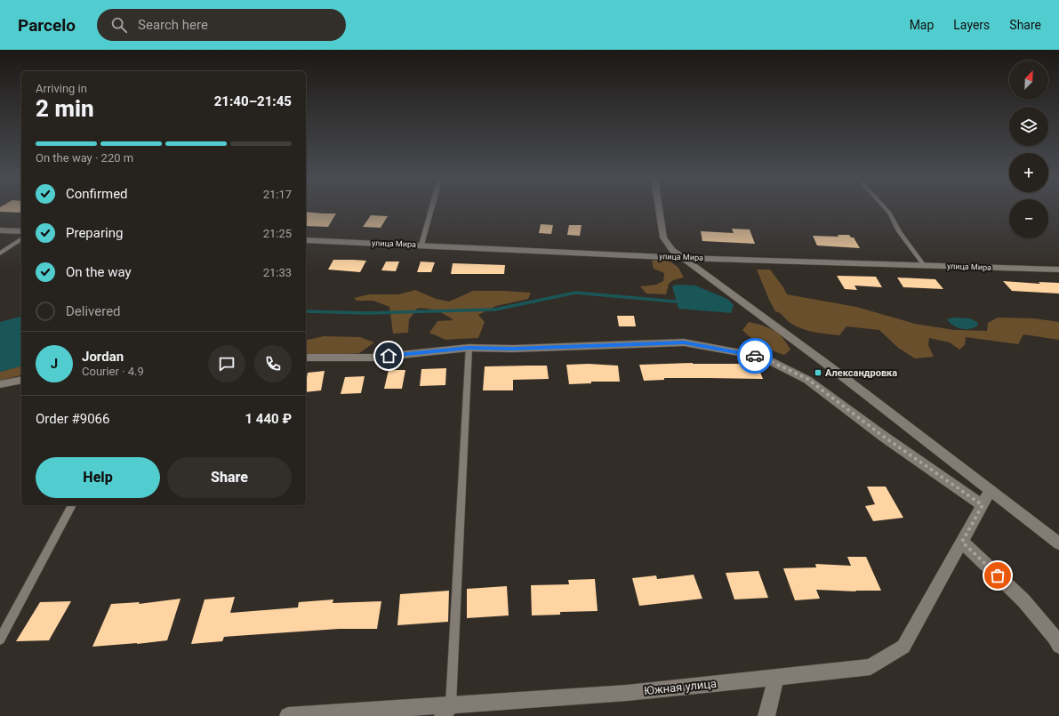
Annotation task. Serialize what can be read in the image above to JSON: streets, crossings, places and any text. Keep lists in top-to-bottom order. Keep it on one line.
{"streets":{"street":["улица Мира","Южная улица"]},"places":{"transit":["Александровка"]},"north":"top right","page":{"header":"Parcelo","search":"Search here","nav":["Map","Layers","Share"],"map_buttons":["+","−"],"heading":["2 min","Arriving in","21:40–21:45"],"panel":["Jordan","Courier · 4.9","Order #9066","1 440 ₽"],"bar":"On the way · 220 m","list":[["Confirmed","21:17"],["Preparing","21:25"],["On the way","21:33"],"Delivered"],"round":"J","buttons":["Help","Share"]}}
